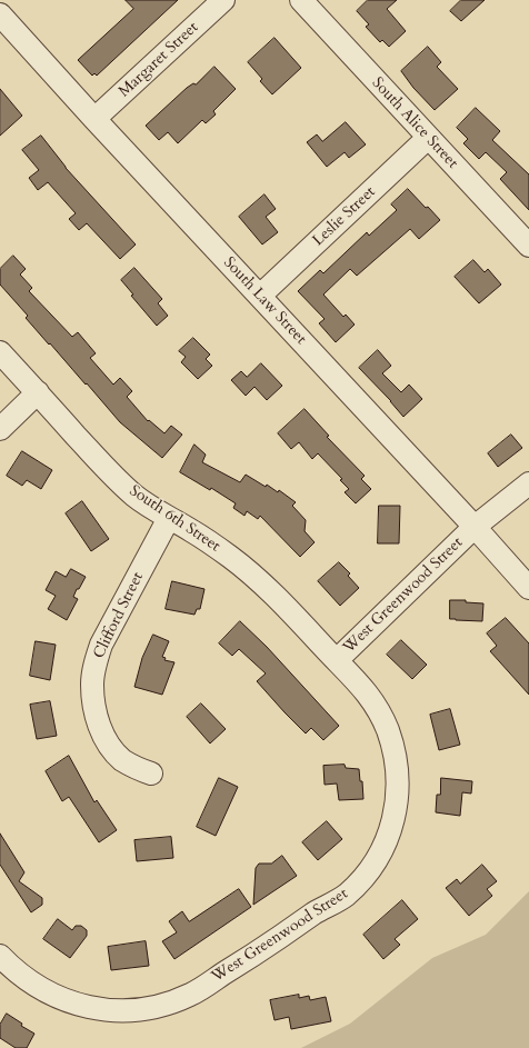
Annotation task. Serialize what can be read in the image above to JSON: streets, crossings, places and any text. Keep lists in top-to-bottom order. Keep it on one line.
{"streets":{"street":["Margaret Street","South Alice Street","Leslie Street","South Law Street","South 6th Street","West Greenwood Street","Clifford Street"]},"crossings":[["Margaret Street","South Law Street"],["South Alice Street","Leslie Street"],["Leslie Street","South Law Street"],["South Law Street","West Greenwood Street"],["South 6th Street","West Greenwood Street"],["South 6th Street","Clifford Street"]]}
